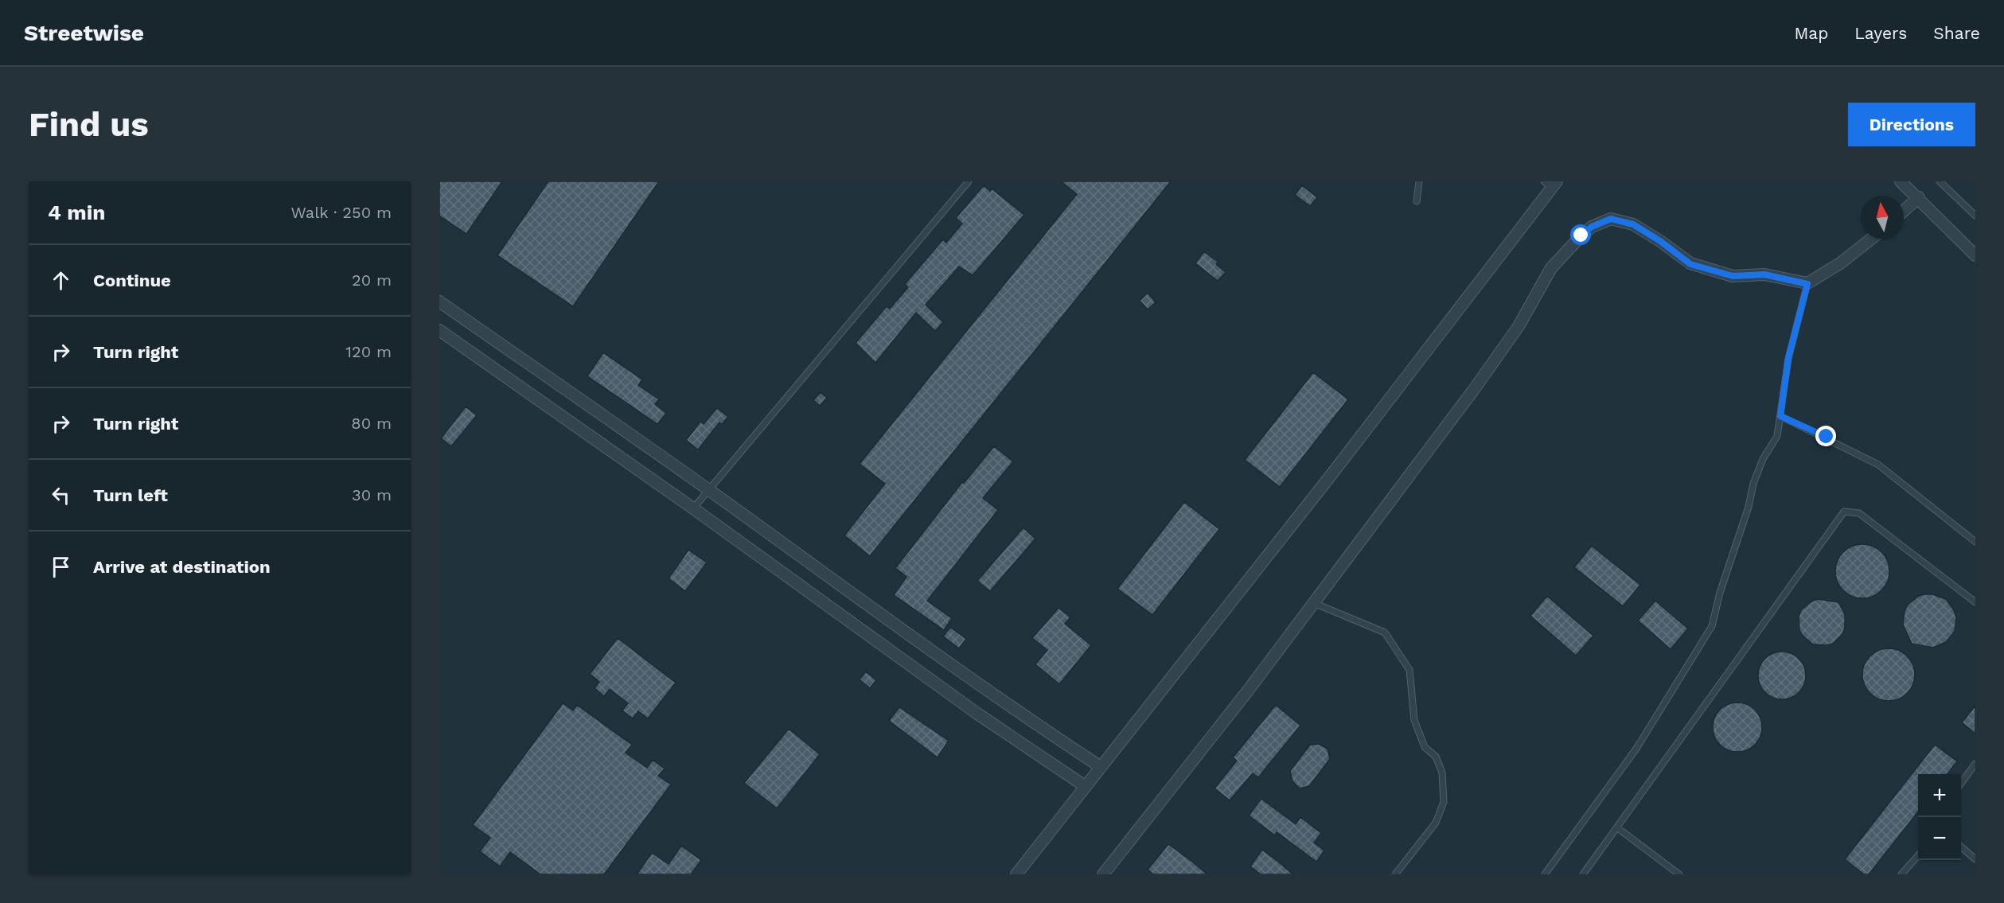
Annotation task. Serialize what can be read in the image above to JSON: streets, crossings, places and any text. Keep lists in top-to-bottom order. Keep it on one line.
{"north":"top","page":{"header":"Streetwise","nav":["Map","Layers","Share"],"buttons":"Directions","title":"Find us","heading":["4 min","Walk · 250 m"],"list":[["Continue","20 m"],["Turn right","120 m"],["Turn right","80 m"],["Turn left","30 m"],"Arrive at destination"],"map_buttons":["+","−"]}}
